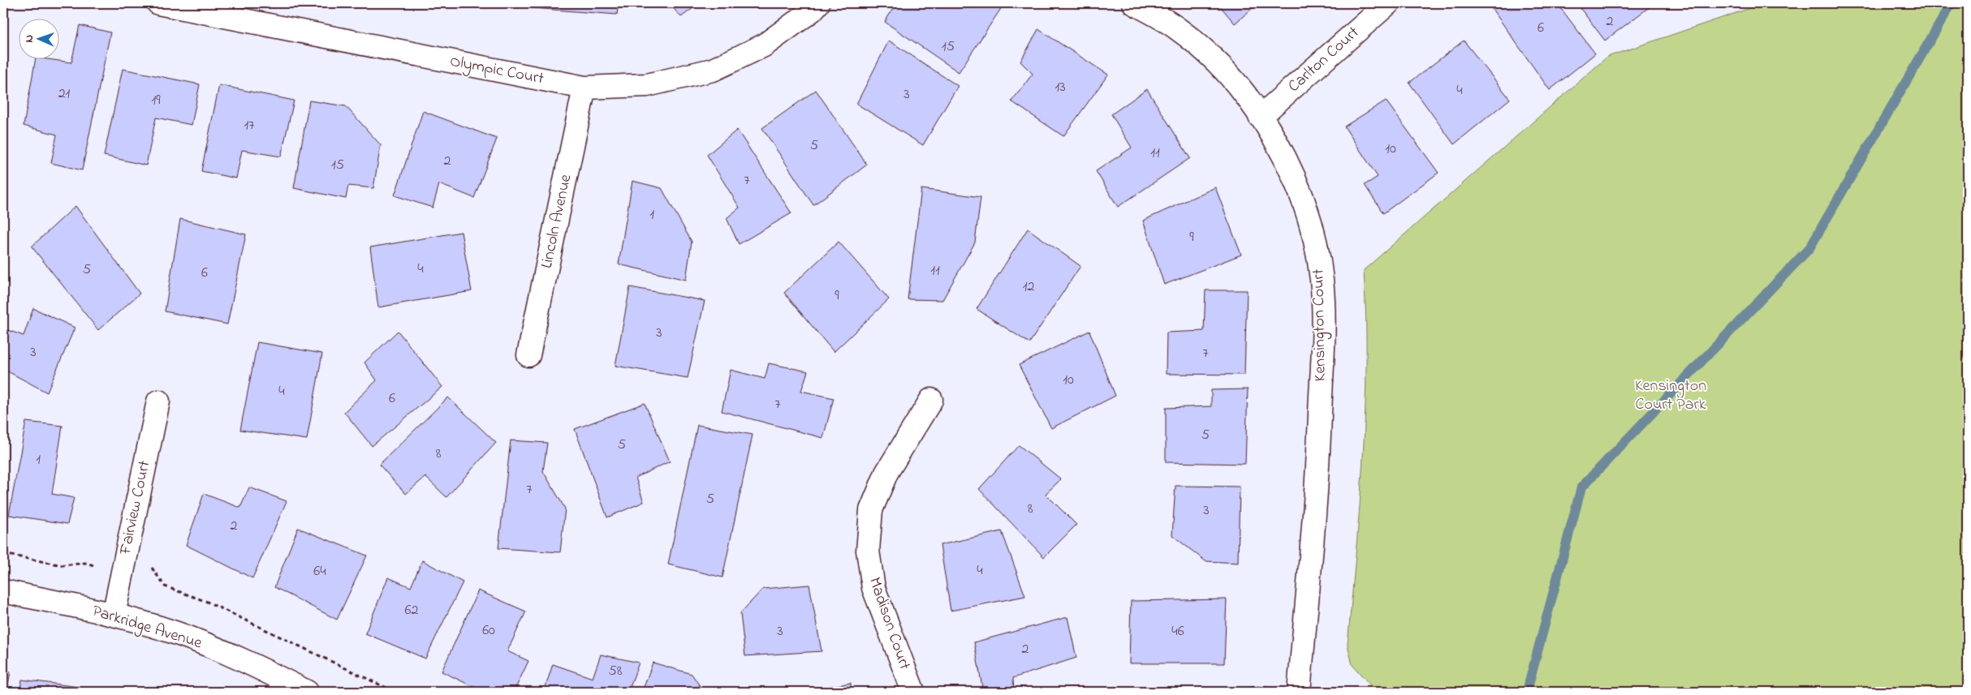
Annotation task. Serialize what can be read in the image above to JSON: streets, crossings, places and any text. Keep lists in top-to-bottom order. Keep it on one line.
{"streets":{"street":["Carlton Court","Olympic Court","Lincoln Avenue","Kensington Court","Fairview Court","Madison Court","Parkridge Avenue"]},"crossings":[["Carlton Court","Kensington Court"],["Olympic Court","Lincoln Avenue"],["Fairview Court","Parkridge Avenue"]],"parks":["Kensington Court Park"],"house_numbers":["2","6","15","13","4","21","3","19","17","5","10","11","2","15","7","1","9","4","5","11","6","12","9","3","3","7","10","4","6","7","5","5","8","1","7","5","8","3","2","4","64","62","60","3","46","2","58"],"north":"left"}
